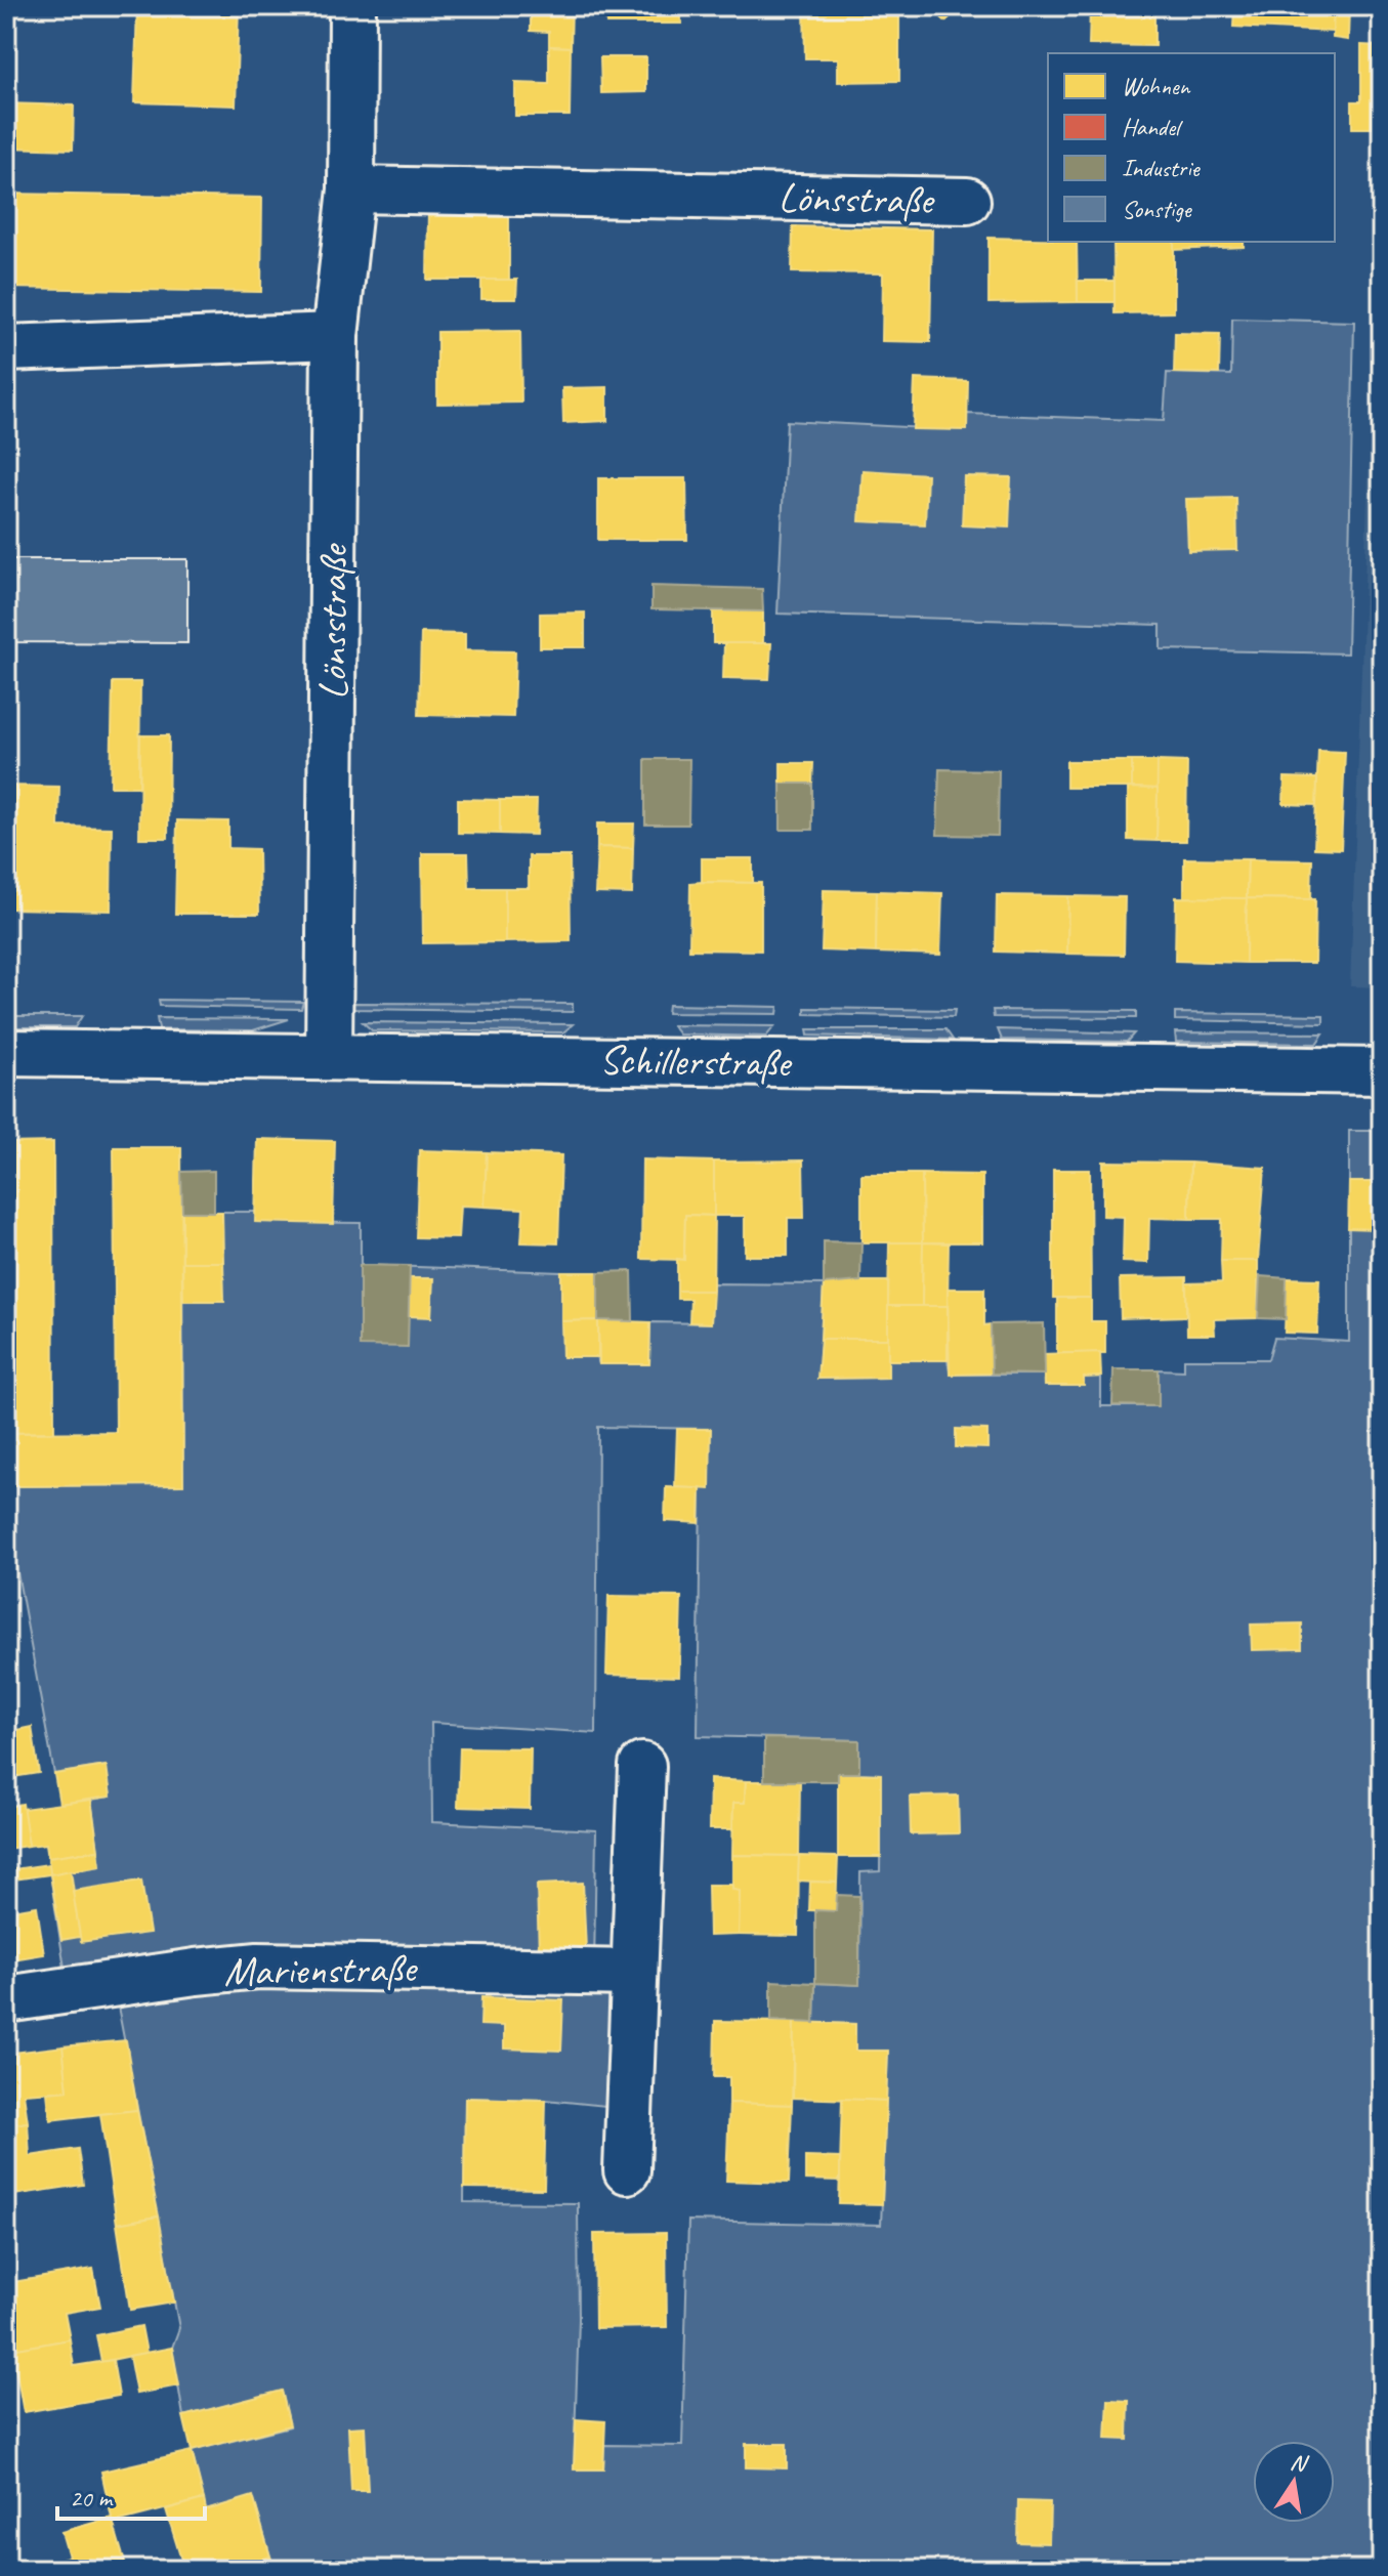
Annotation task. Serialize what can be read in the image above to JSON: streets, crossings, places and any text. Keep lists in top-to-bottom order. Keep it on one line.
{"streets":{"street":["Lönsstraße","Schillerstraße","Marienstraße"]},"crossings":[["Lönsstraße","Schillerstraße"]],"legend":["Wohnen","Handel","Industrie","Sonstige"],"scale_bar":"20 m","north":"top"}
